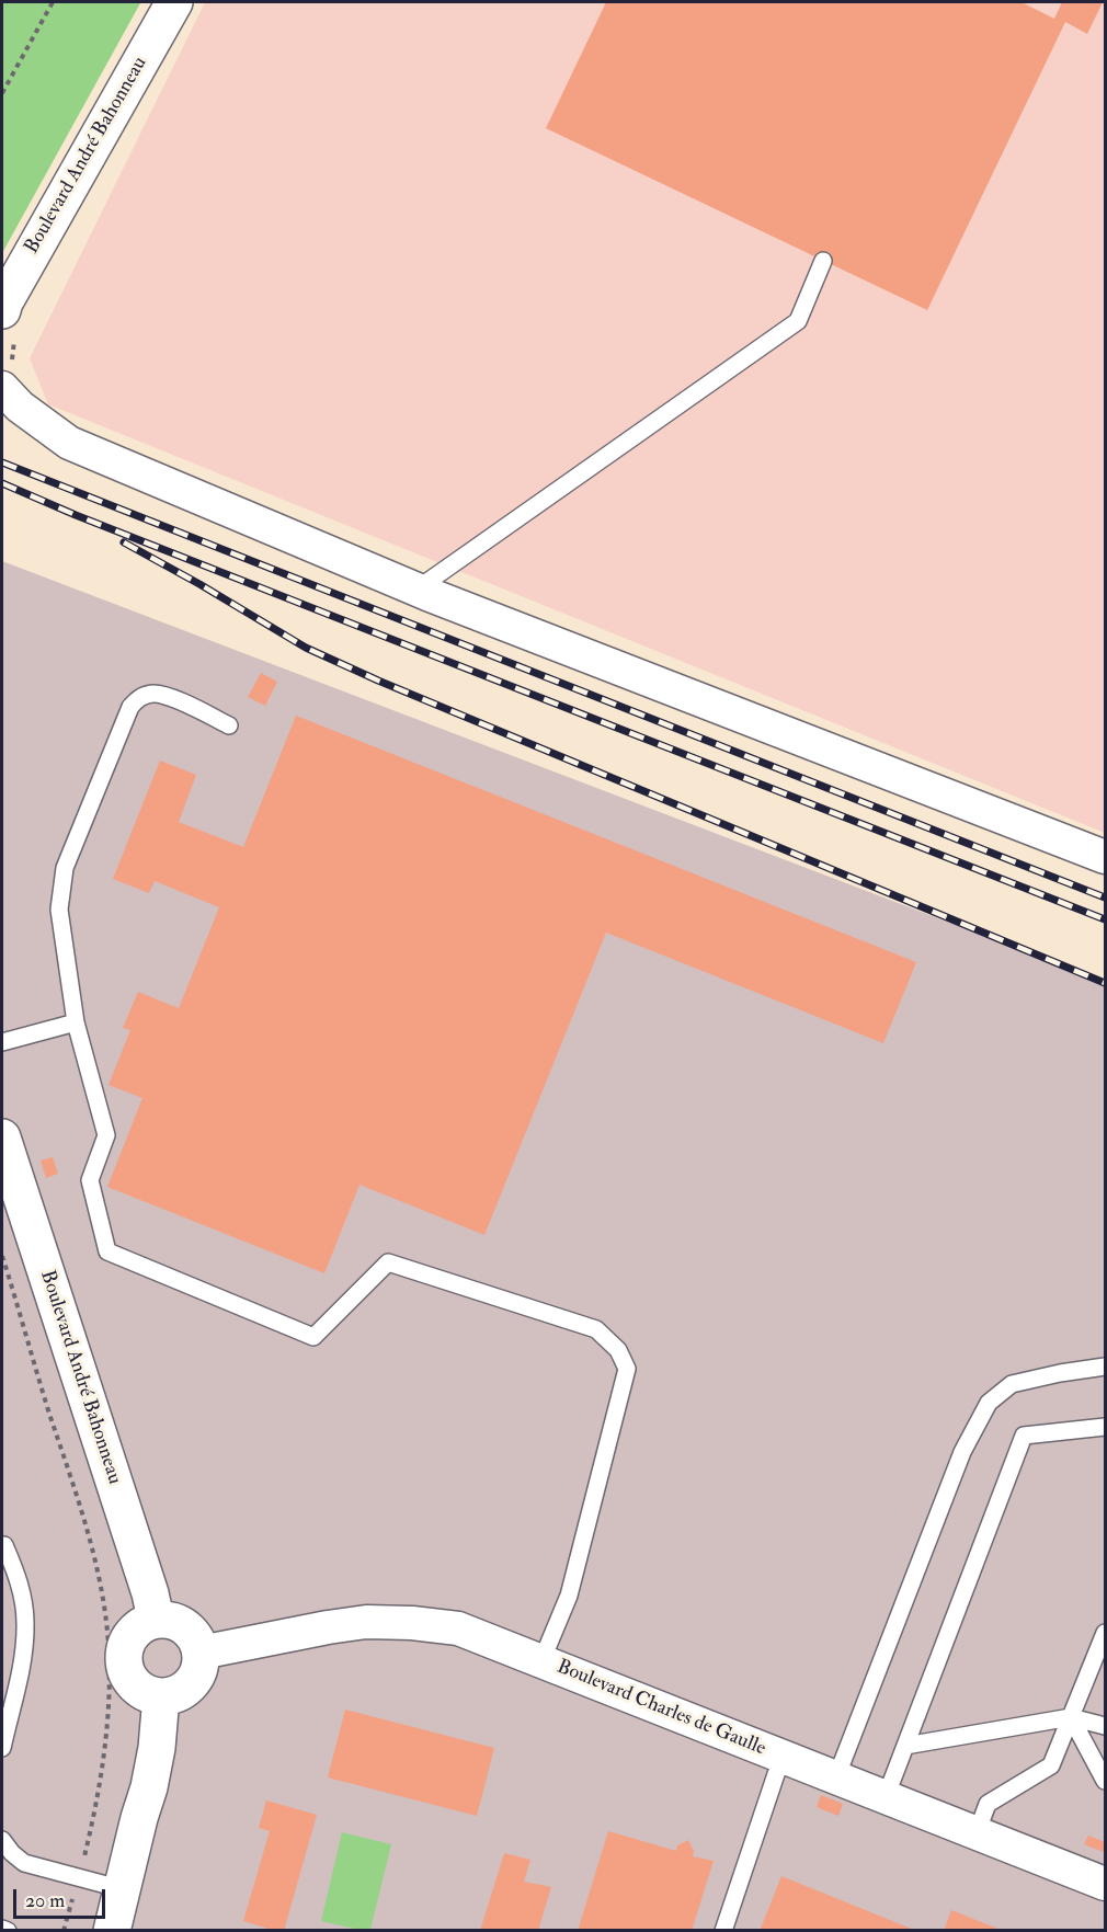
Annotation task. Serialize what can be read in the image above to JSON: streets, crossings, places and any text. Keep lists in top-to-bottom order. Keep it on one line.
{"streets":{"street":["Boulevard André Bahonneau","Boulevard Charles de Gaulle"]},"crossings":[["Boulevard André Bahonneau","Boulevard Charles de Gaulle"]],"scale_bar":"20 m"}
